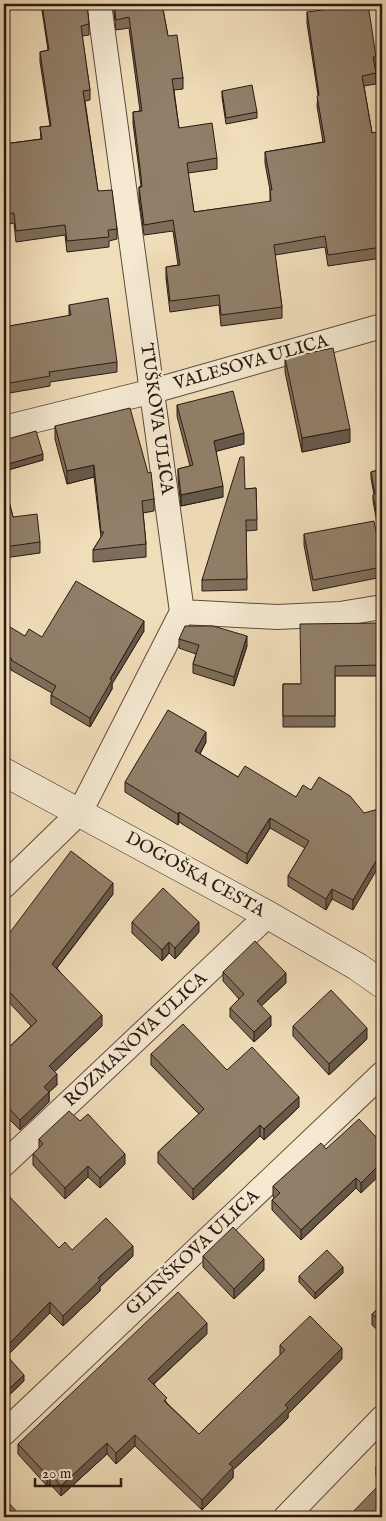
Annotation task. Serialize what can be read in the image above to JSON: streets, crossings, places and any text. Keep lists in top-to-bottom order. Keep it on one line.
{"streets":{"street":["VALESOVA ULICA","TUŠKOVA ULICA","DOGOŠKA CESTA","ROZMANOVA ULICA","GLINŠKOVA ULICA"]},"crossings":[["VALESOVA ULICA","TUŠKOVA ULICA"],["DOGOŠKA CESTA","ROZMANOVA ULICA"]],"scale_bar":"20 m"}
